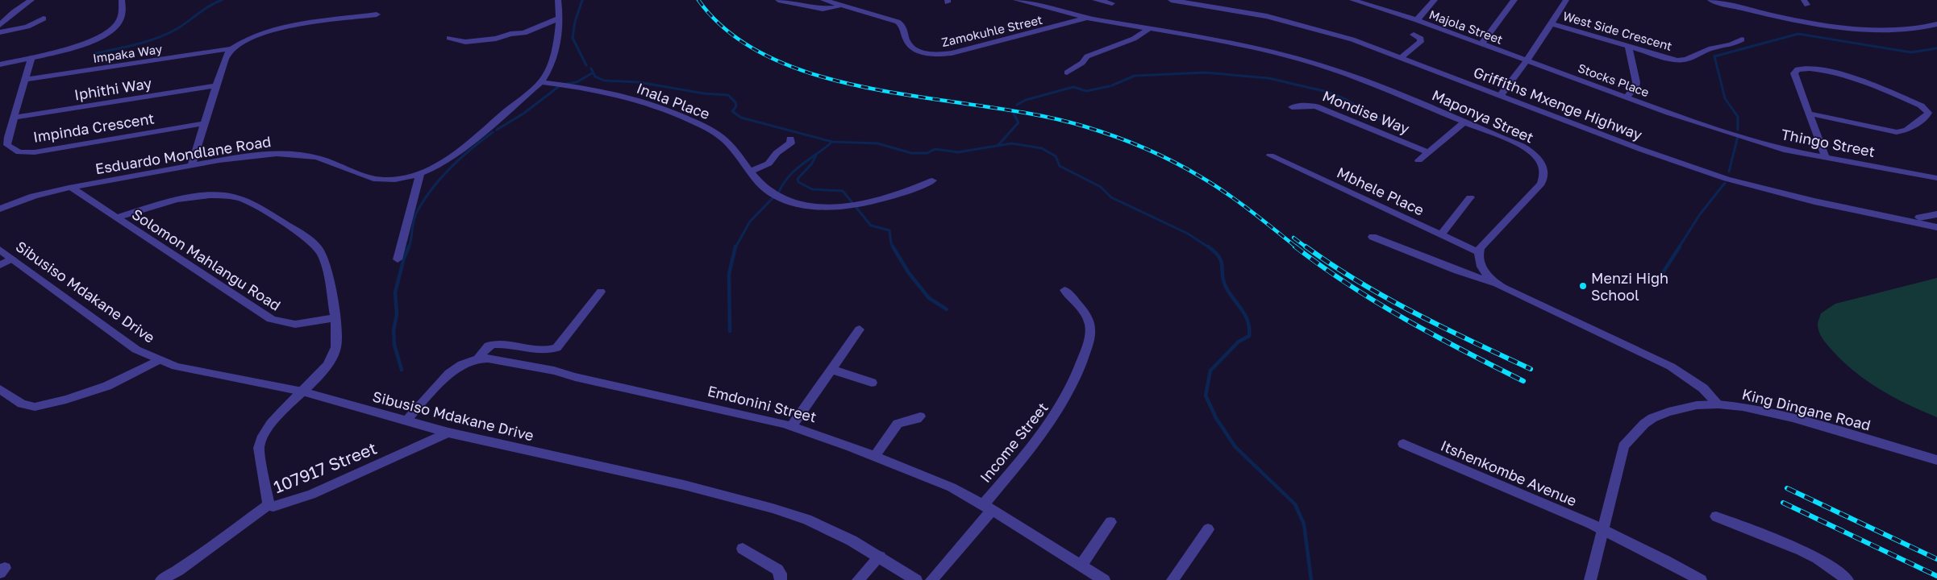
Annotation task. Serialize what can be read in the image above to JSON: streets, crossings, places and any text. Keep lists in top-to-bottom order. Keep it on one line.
{"streets":{"street":["Majola Street","Zamokuhle Street","West Side Crescent","Impaka Way","Stocks Place","Iphithi Way","Inala Place","Griffiths Mxenge Highway","Mondise Way","Maponya Street","Impinda Crescent","Thingo Street","Esduardo Mondlane Road","Mbhele Place","Solomon Mahlangu Road","Sibusiso Mdakane Drive","Emdonini Street","King Dingane Road","Income Street","107917 Street","Itshenkombe Avenue"]},"crossings":[["Majola Street","Stocks Place"],["Zamokuhle Street","Maponya Street"],["Impaka Way","Impinda Crescent"],["Stocks Place","Thingo Street"],["Iphithi Way","Impinda Crescent"],["Inala Place","Esduardo Mondlane Road"],["Maponya Street","Mbhele Place"],["Esduardo Mondlane Road","Solomon Mahlangu Road"],["Sibusiso Mdakane Drive","Emdonini Street"],["Sibusiso Mdakane Drive","107917 Street"],["Emdonini Street","Income Street"],["King Dingane Road","Itshenkombe Avenue"]],"places":["Menzi High School"]}
